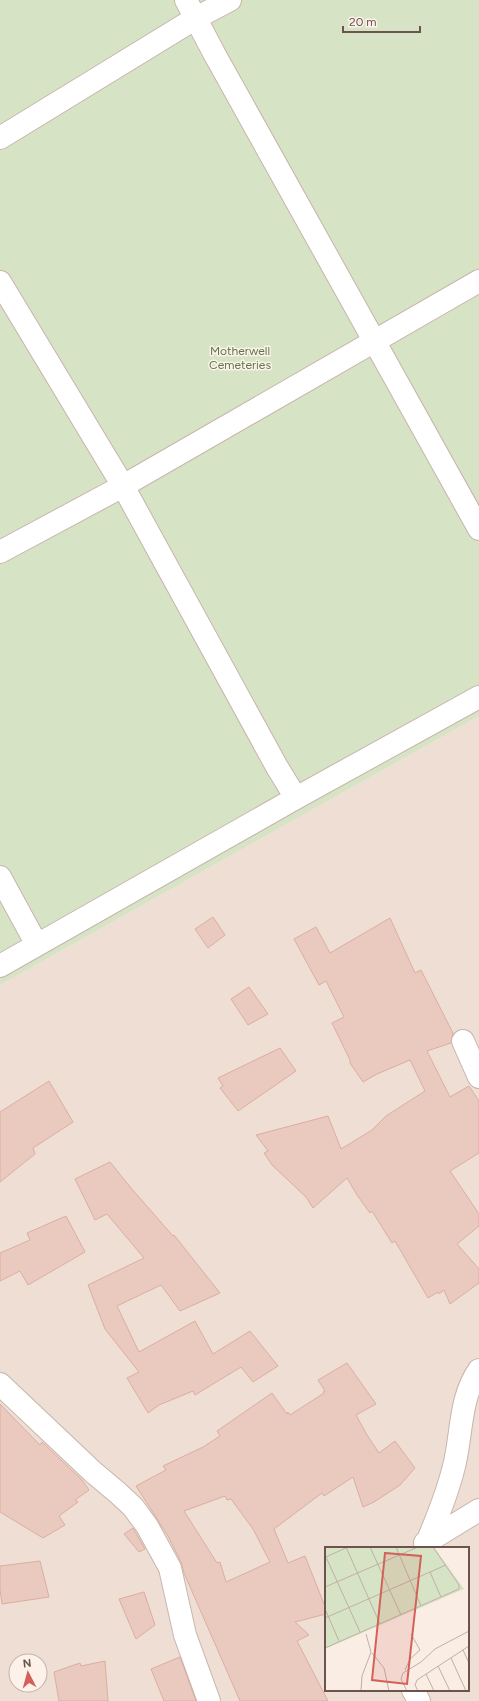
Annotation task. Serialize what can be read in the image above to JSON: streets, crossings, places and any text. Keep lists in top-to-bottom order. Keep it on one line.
{"parks":["Motherwell Cemeteries"],"scale_bar":"20 m","north":"top"}
